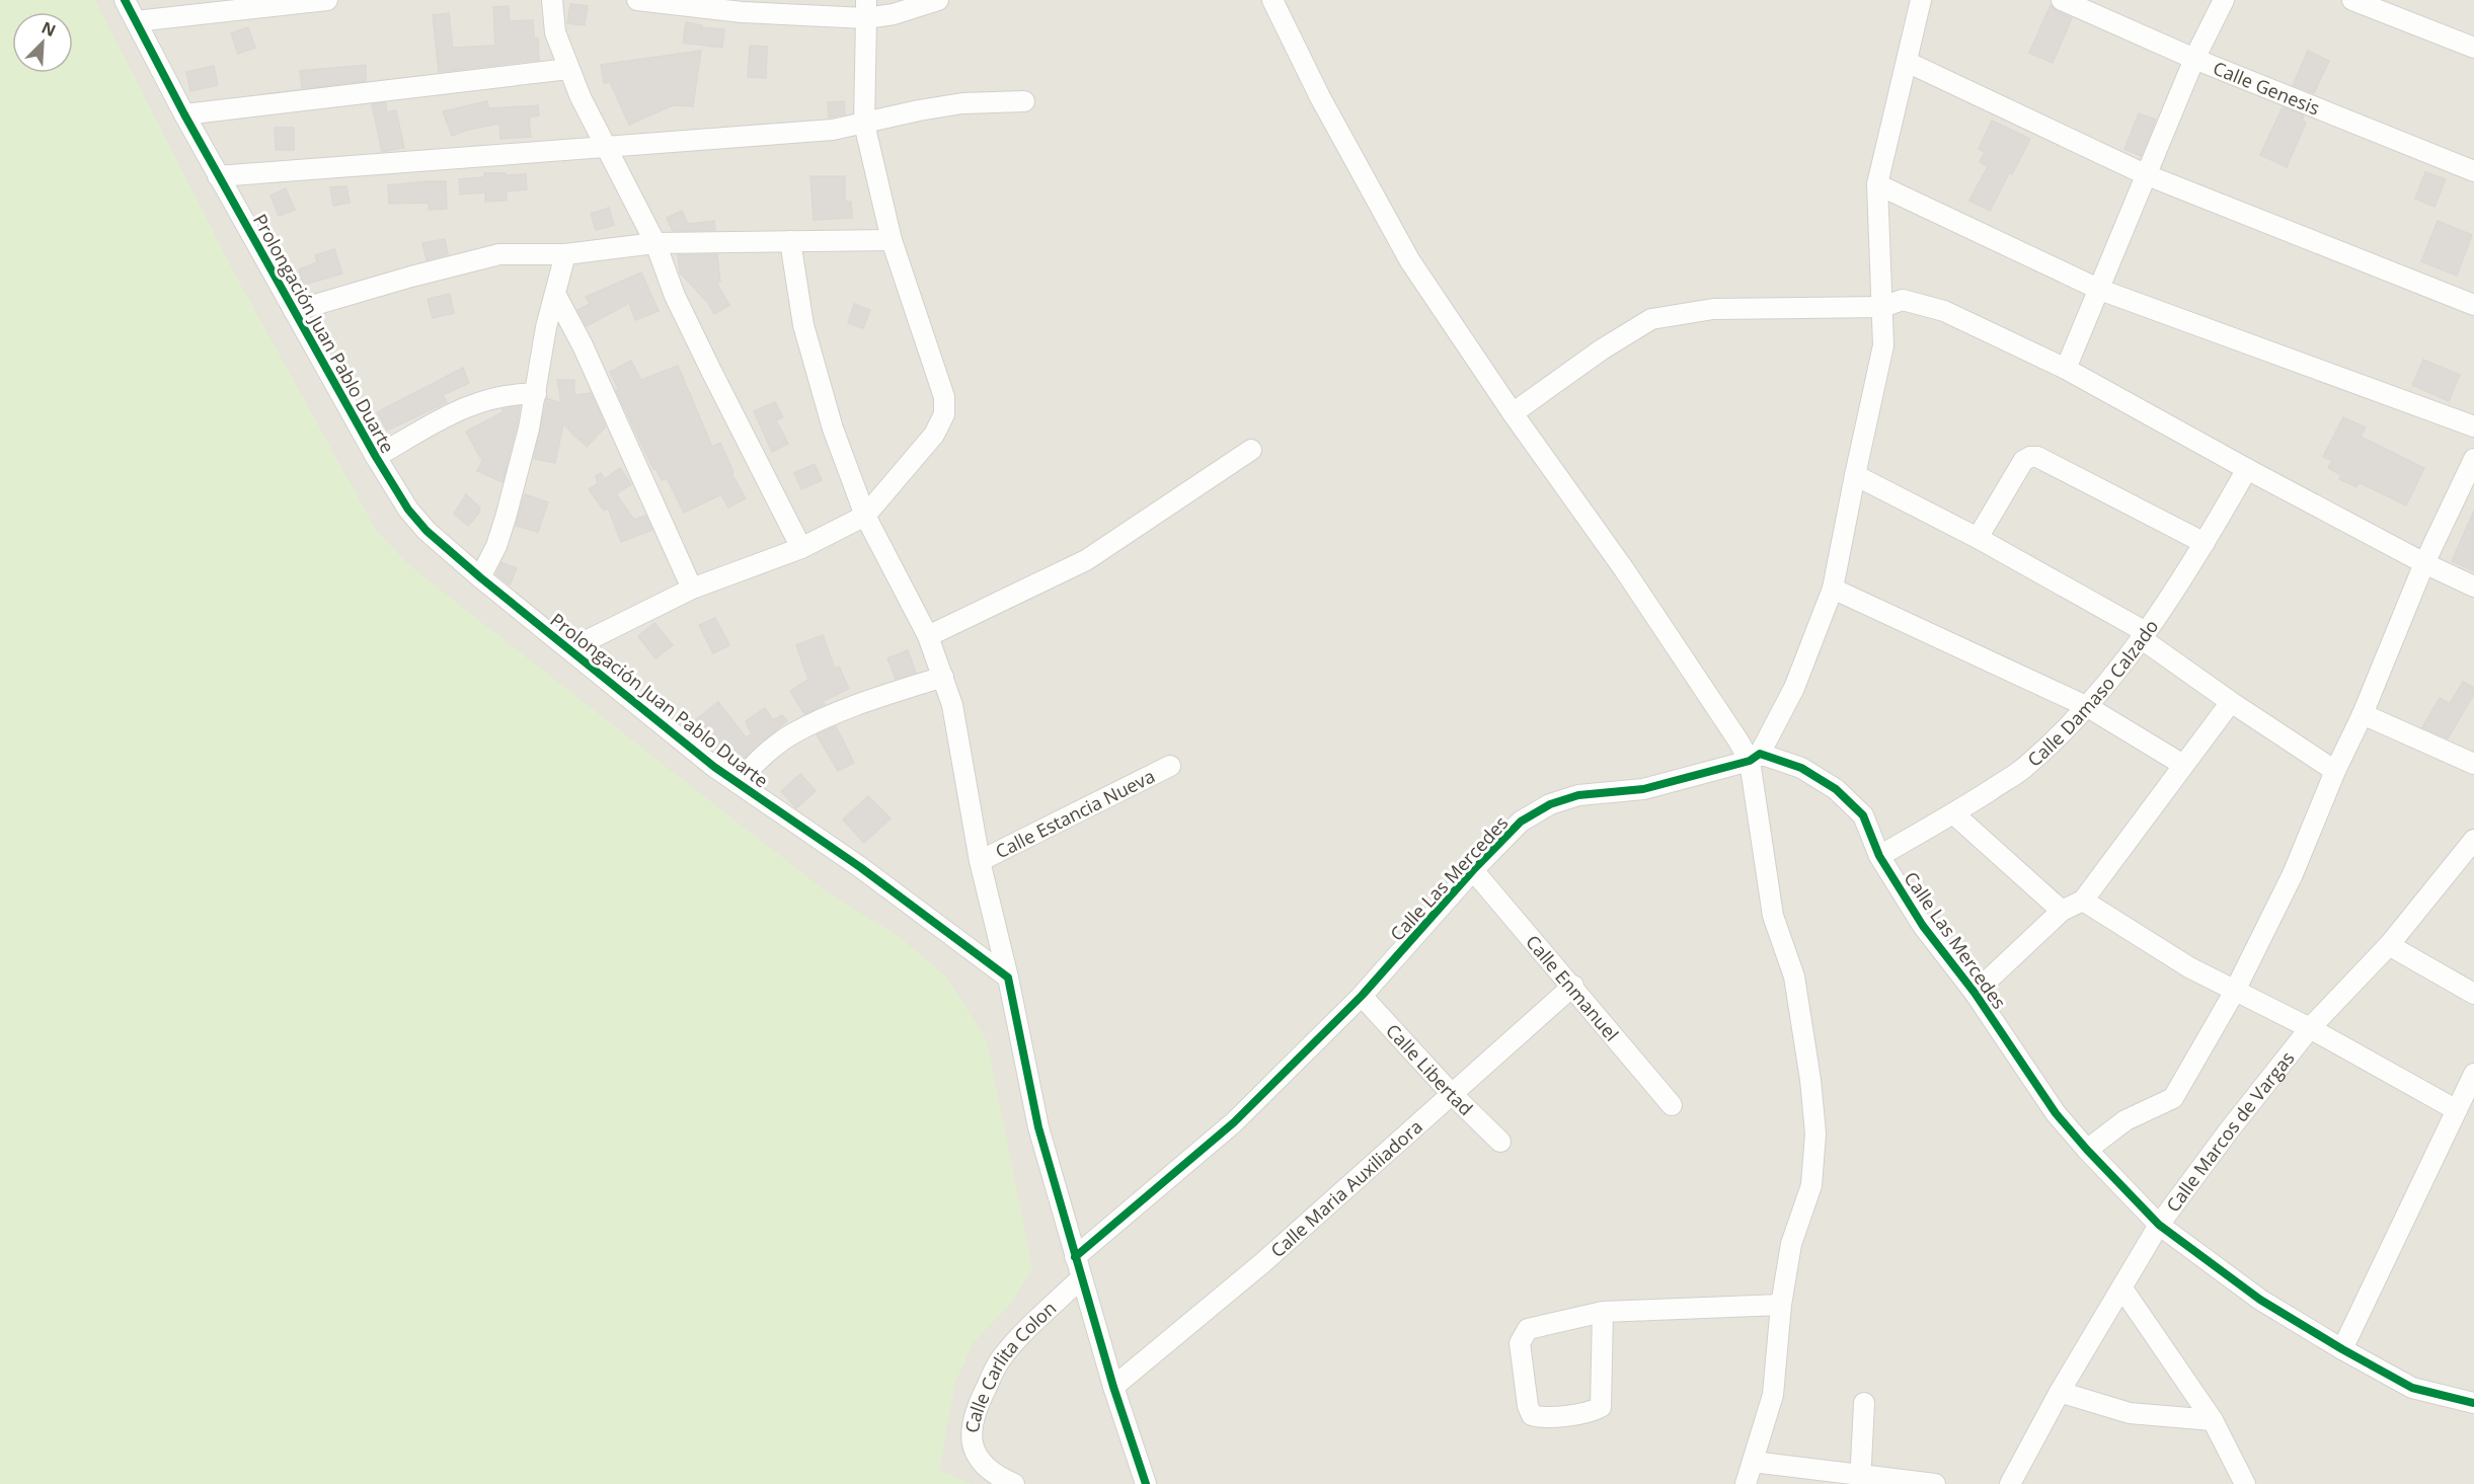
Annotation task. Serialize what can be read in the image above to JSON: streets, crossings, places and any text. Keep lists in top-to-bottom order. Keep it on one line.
{"streets":{"street":["Calle Genesis","Prolongación Juan Pablo Duarte","Calle Damaso Calzado","Calle Estancia Nueva","Calle Las Mercedes","Calle Enmanuel","Calle Libertad","Calle Marcos de Vargas","Calle Maria Auxiliadora","Calle Carlita Colon"]},"crossings":[["Calle Damaso Calzado","Calle Las Mercedes"],["Calle Las Mercedes","Calle Enmanuel"],["Calle Las Mercedes","Calle Libertad"],["Calle Las Mercedes","Calle Marcos de Vargas"],["Calle Enmanuel","Calle Maria Auxiliadora"],["Calle Libertad","Calle Maria Auxiliadora"]],"north":"top right"}
